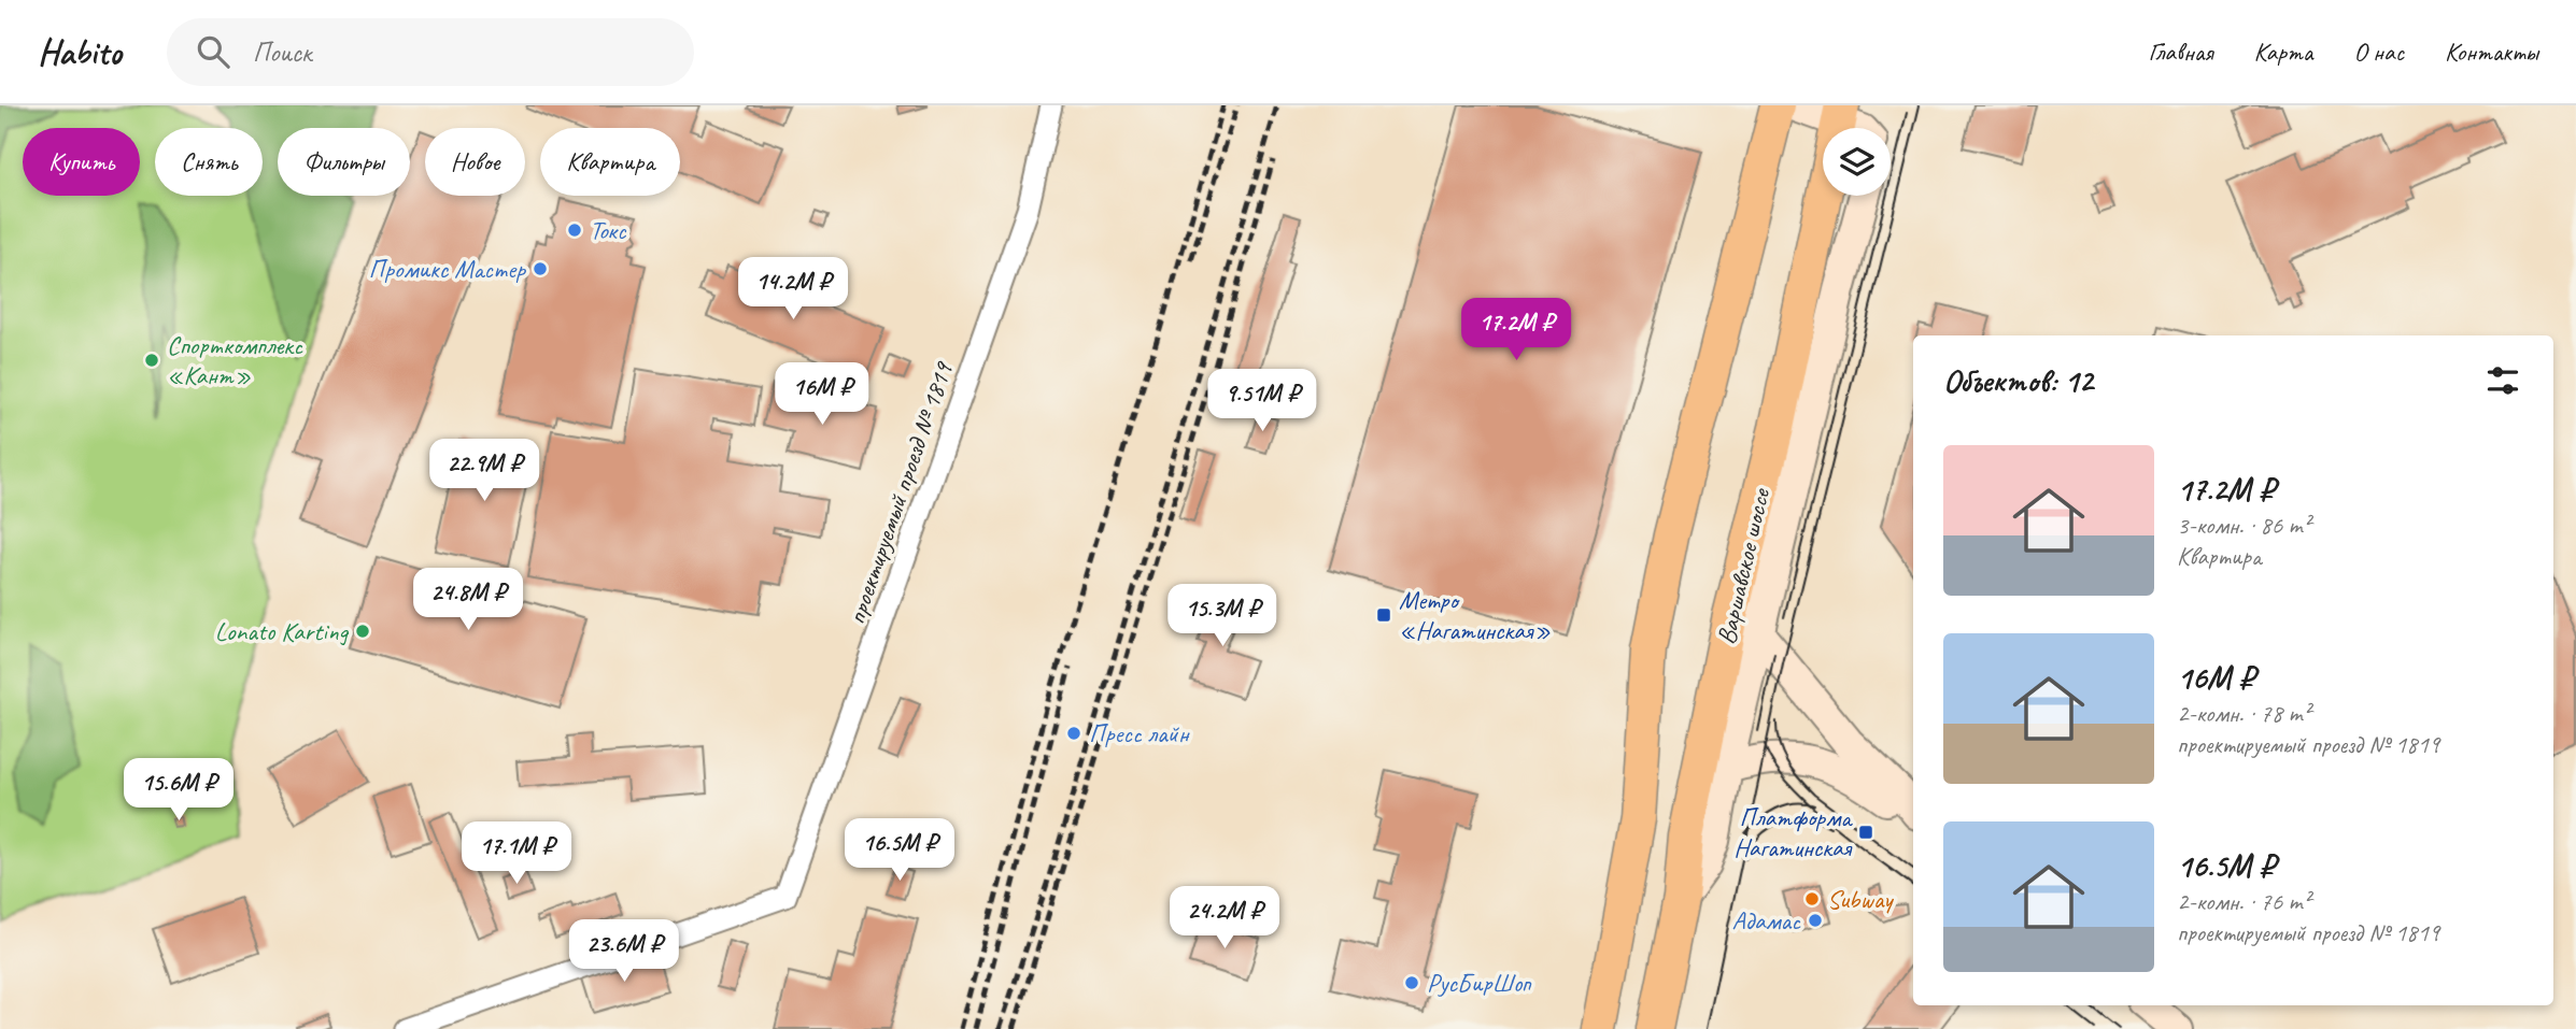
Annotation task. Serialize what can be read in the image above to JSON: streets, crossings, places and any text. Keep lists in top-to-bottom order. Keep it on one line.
{"streets":{"main road":["Варшавское шоссе"],"street":["проектируемый проезд № 1819"]},"places":{"other":["Токс","Промикс Мастер","Спорткомплекс «Кант»","Lonato Karting","Пресс лайн","Subway","Адамас","РусБирШоп"],"transit":["Метро «Нагатинская»","Платформа Нагатинская"]},"page":{"header":"Habito","search":"Поиск","nav":["Главная","Карта","О нас","Контакты"],"chip":["Купить","Снять","Фильтры","Новое","Квартира"],"price":["14.2M ₽","17.2M ₽","16M ₽","9.51M ₽","22.9M ₽","24.8M ₽","15.3M ₽","15.6M ₽","16.5M ₽","17.1M ₽","24.2M ₽","23.6M ₽"],"heading":"Объектов: 12","list":[{"name":"17.2M ₽","note":"3-комн. · 86 m² · Квартира"},{"name":"16M ₽","note":"2-комн. · 78 m² · проектируемый проезд № 1819"},{"name":"16.5M ₽","note":"2-комн. · 76 m² · проектируемый проезд № 1819"}]}}
